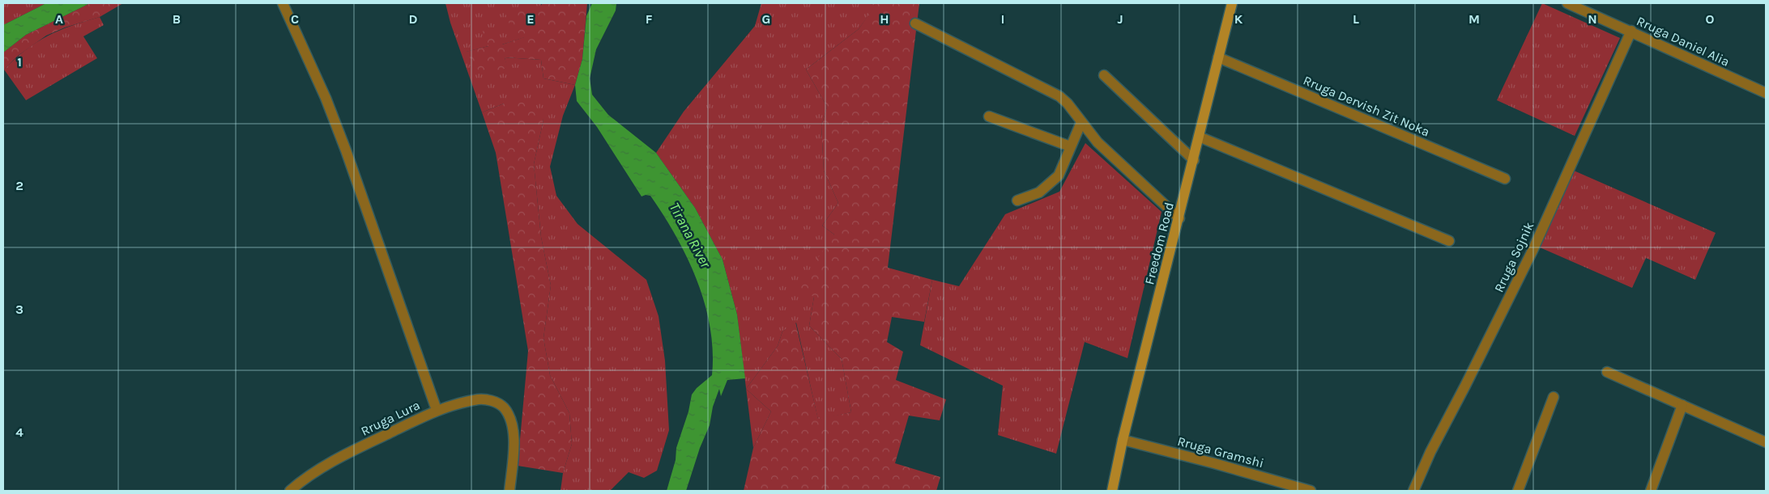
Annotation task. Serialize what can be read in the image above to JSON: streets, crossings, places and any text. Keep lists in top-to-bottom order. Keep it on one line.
{"streets":{"main road":["Freedom Road"],"street":["Rruga Daniel Alia","Rruga Dervish Zit Noka","Rruga Sojnik","Rruga Lura","Rruga Gramshi"]},"crossings":[["Rruga Daniel Alia","Rruga Sojnik"],["Rruga Dervish Zit Noka","Freedom Road"],["Freedom Road","Rruga Gramshi"]],"water":["Tirana River"],"grid":{"columns":["A","B","C","D","E","F","G","H","I","J","K","L","M","N","O"],"rows":["1","2","3","4"]}}
